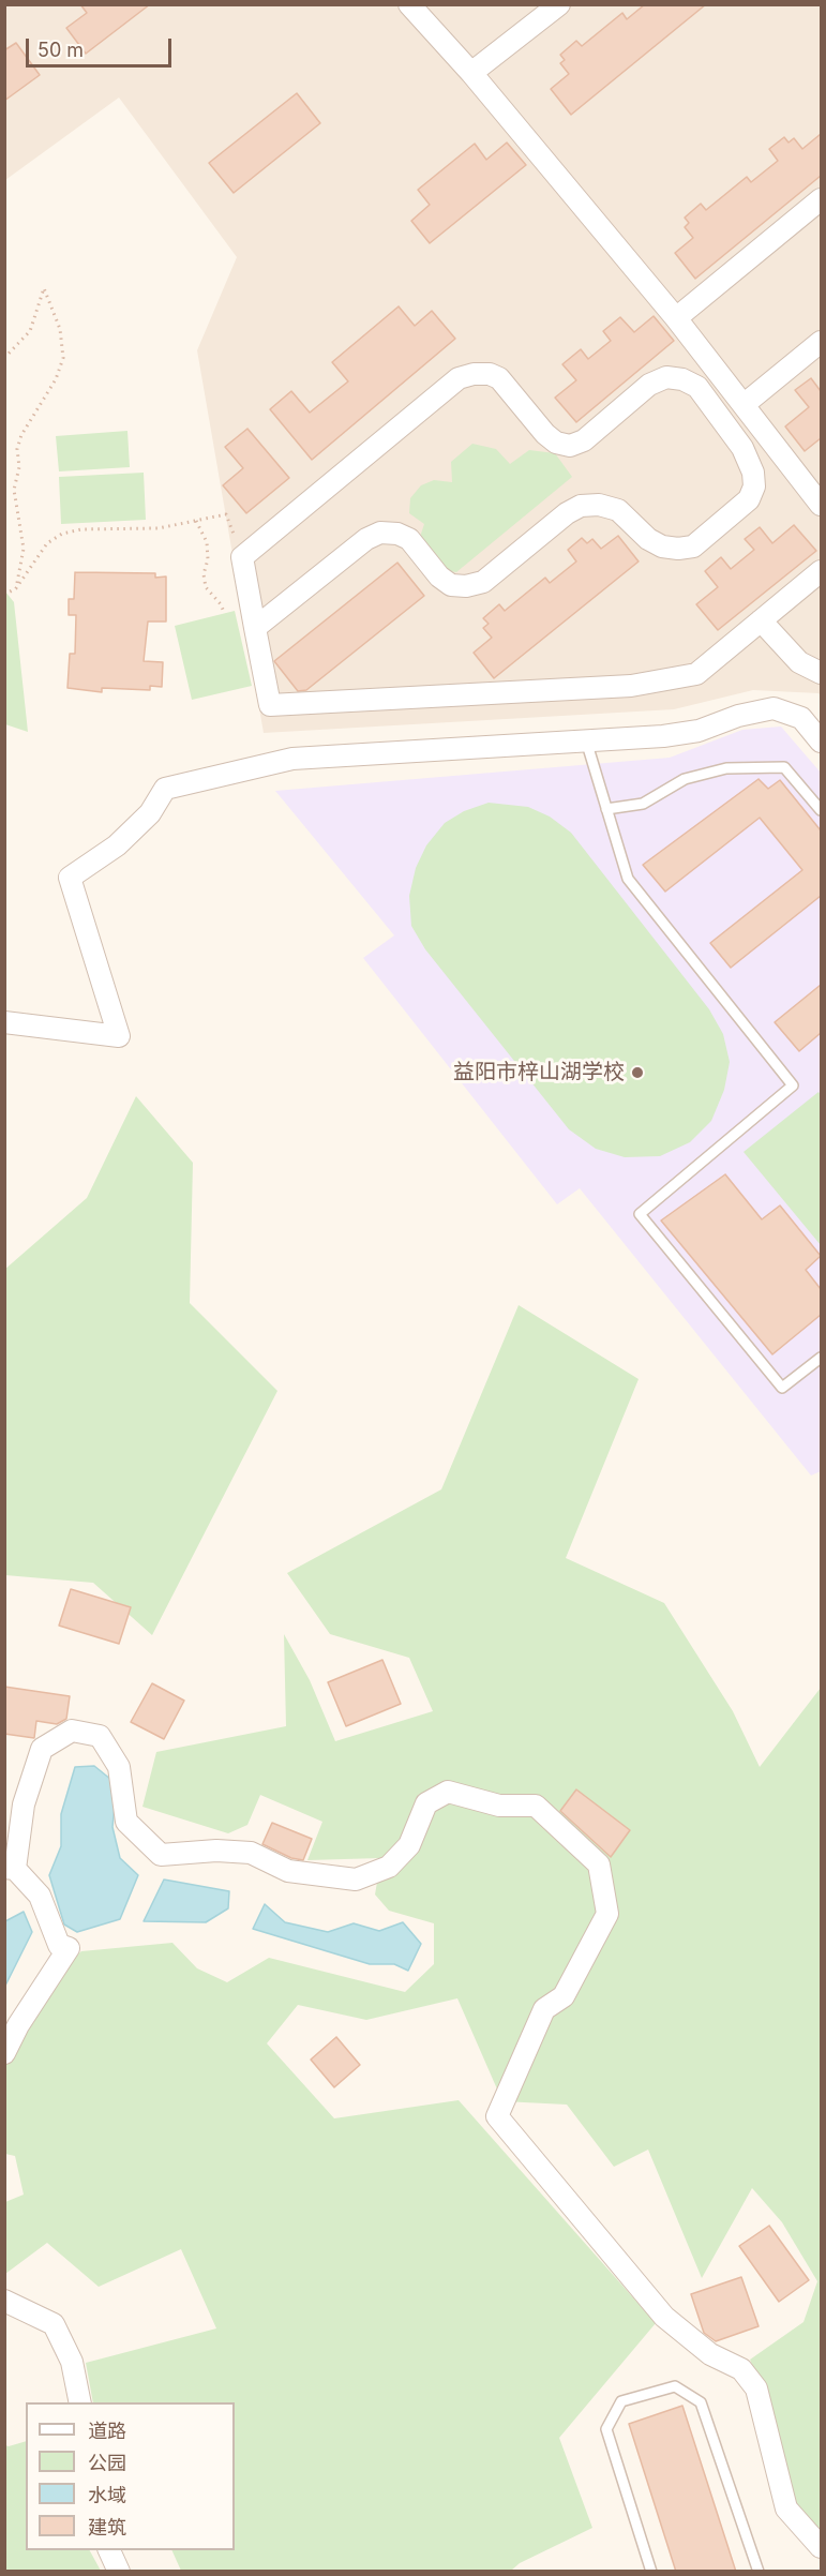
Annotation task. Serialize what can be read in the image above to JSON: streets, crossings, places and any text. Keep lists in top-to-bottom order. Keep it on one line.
{"places":["益阳市梓山湖学校"],"legend":["道路","公园","水域","建筑"],"scale_bar":"50 m"}
